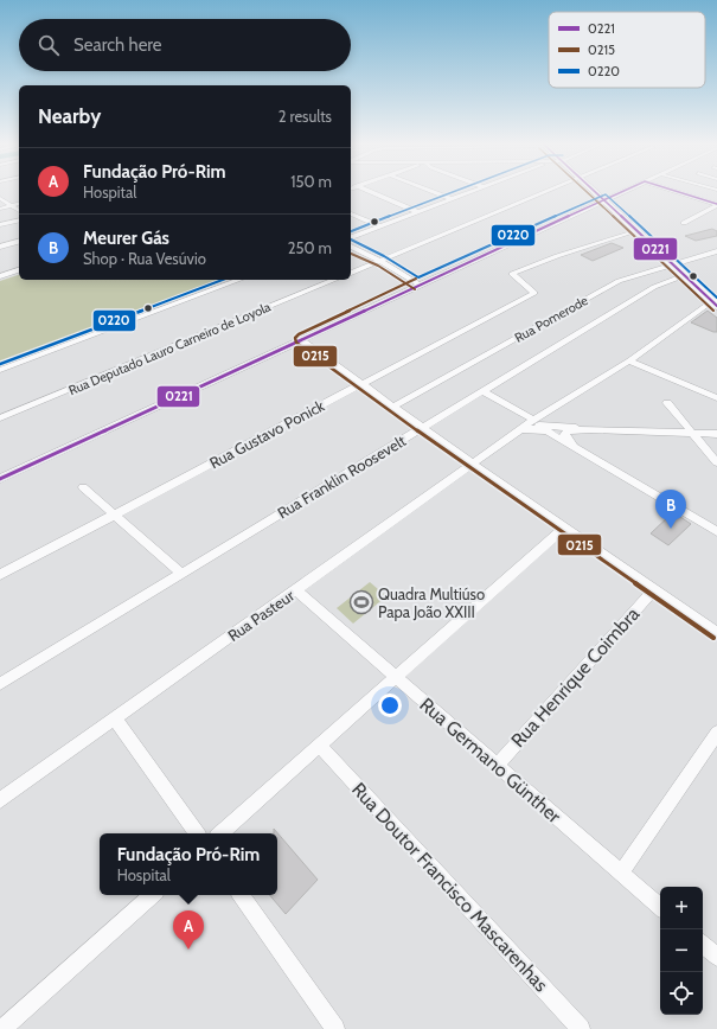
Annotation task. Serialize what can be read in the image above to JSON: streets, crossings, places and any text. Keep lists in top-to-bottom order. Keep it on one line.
{"streets":{"street":["Rua Pomerode","Rua Deputado Lauro Carneiro de Loyola","Rua Gustavo Ponick","Rua Franklin Roosevelt","Rua Pasteur","Rua Henrique Coimbra","Rua Germano Günther","Rua Doutor Francisco Mascarenhas"]},"crossings":[["Rua Pasteur","Rua Germano Günther"],["Rua Henrique Coimbra","Rua Germano Günther"]],"places":{"sports":["Quadra Multiúso Papa João XXIII"]},"lines":["transit line 0221","transit line 0215","transit line 0220"],"legend":["0221","0215","0220"],"page":{"search":"Search here","heading":["Nearby","2 results"],"list":[{"mark":"A","name":"Fundação Pró-Rim","note":"Hospital","value":"150 m"},{"mark":"B","name":"Meurer Gás","note":"Shop · Rua Vesúvio","value":"250 m"}],"pins":["B","A"],"popup":["Fundação Pró-Rim","Hospital"],"map_buttons":["+","−"]}}
